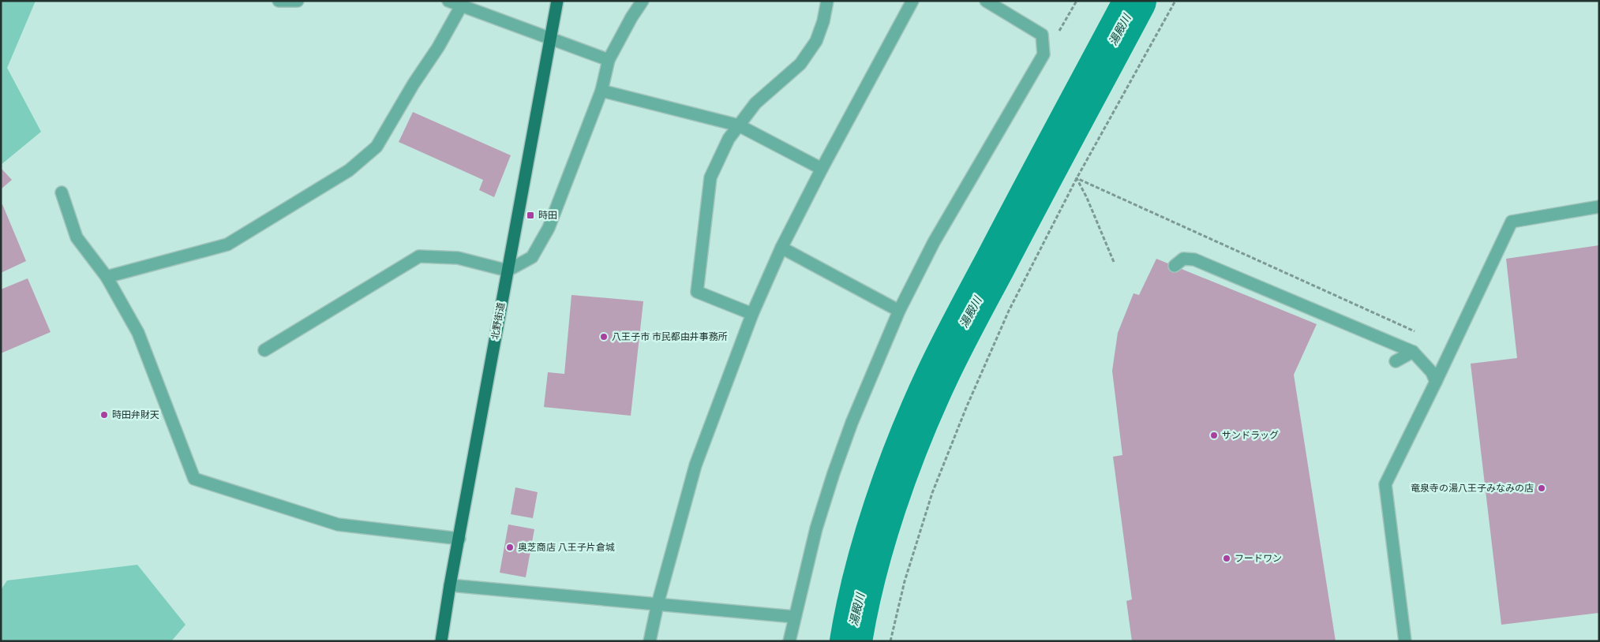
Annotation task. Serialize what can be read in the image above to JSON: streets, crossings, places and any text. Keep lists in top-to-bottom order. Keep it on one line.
{"streets":{"main road":["北野街道"]},"water":["湯殿川"],"places":{"transit":["時田"],"other":["八王子市 市民都由井事務所","時田弁財天","サンドラッグ","竜泉寺の湯八王子みなみの店","奥芝商店 八王子片倉城","フードワン"]}}
